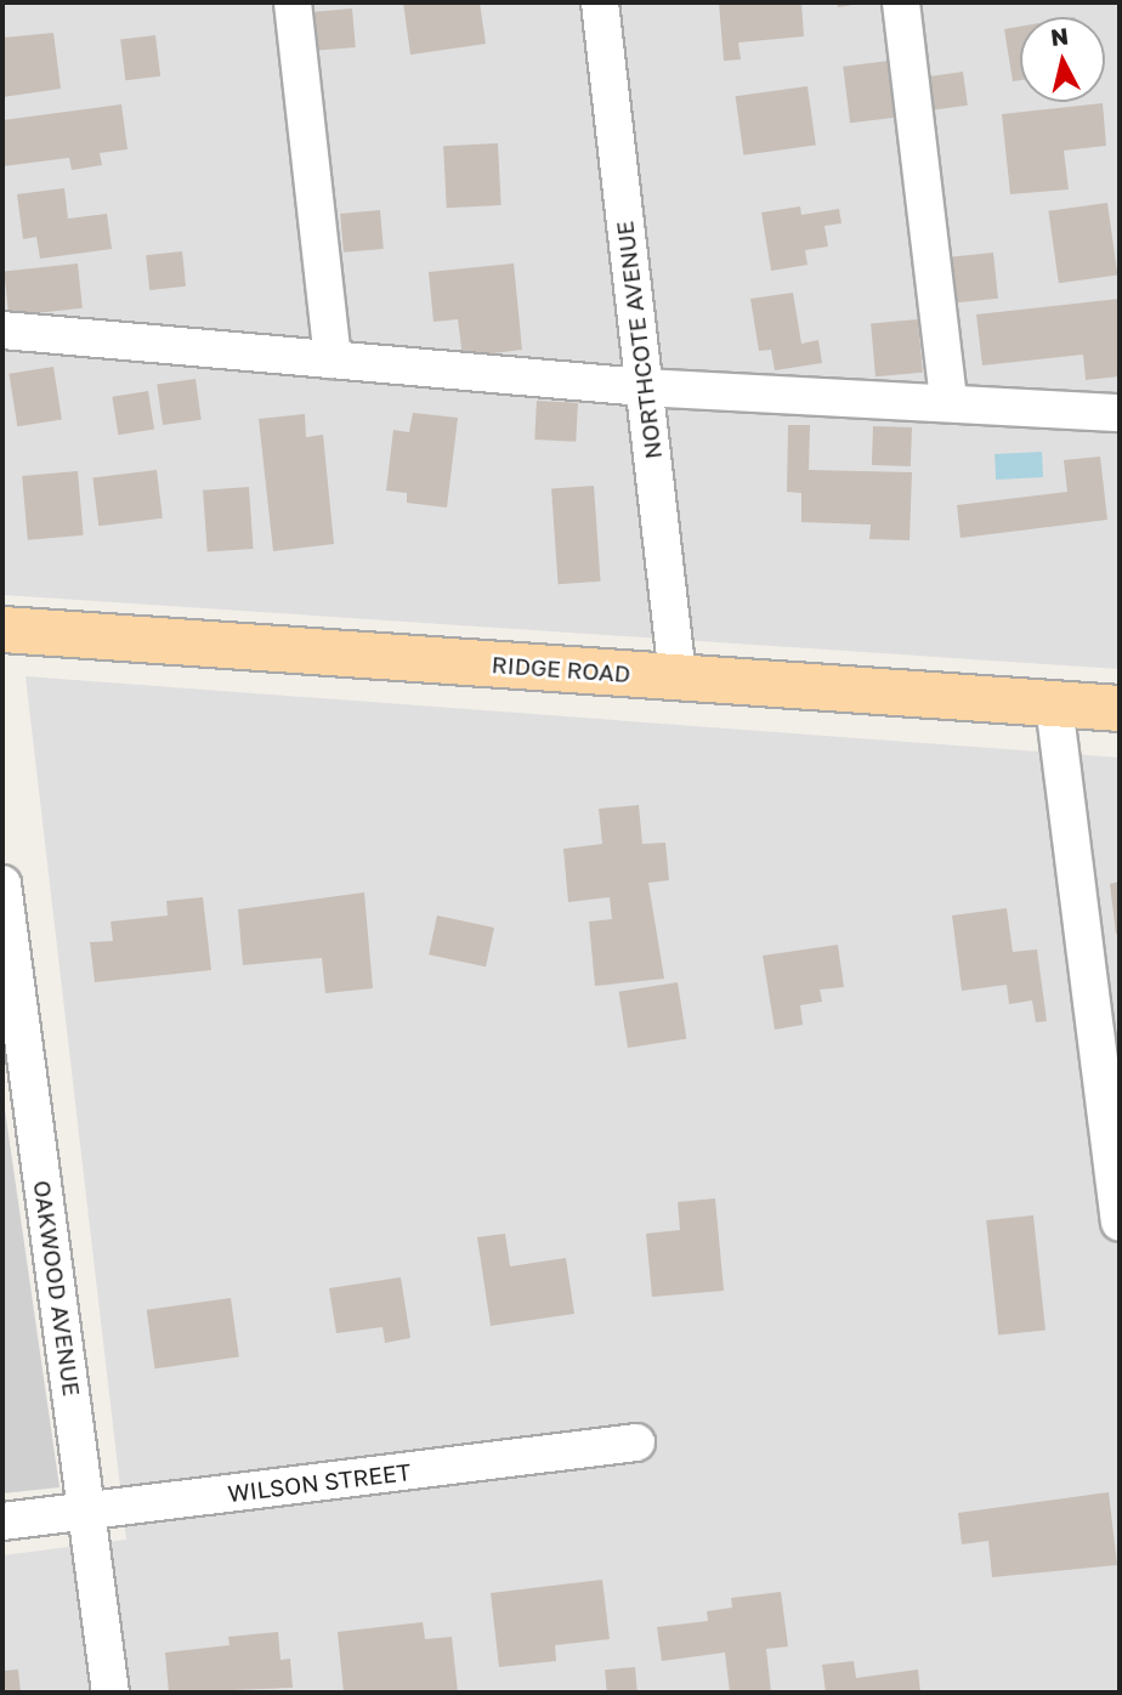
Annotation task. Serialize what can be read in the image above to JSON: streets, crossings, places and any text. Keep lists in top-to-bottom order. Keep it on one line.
{"streets":{"main road":["RIDGE ROAD"],"street":["NORTHCOTE AVENUE","OAKWOOD AVENUE","WILSON STREET"]},"crossings":[["NORTHCOTE AVENUE","RIDGE ROAD"],["OAKWOOD AVENUE","WILSON STREET"]],"north":"top"}
